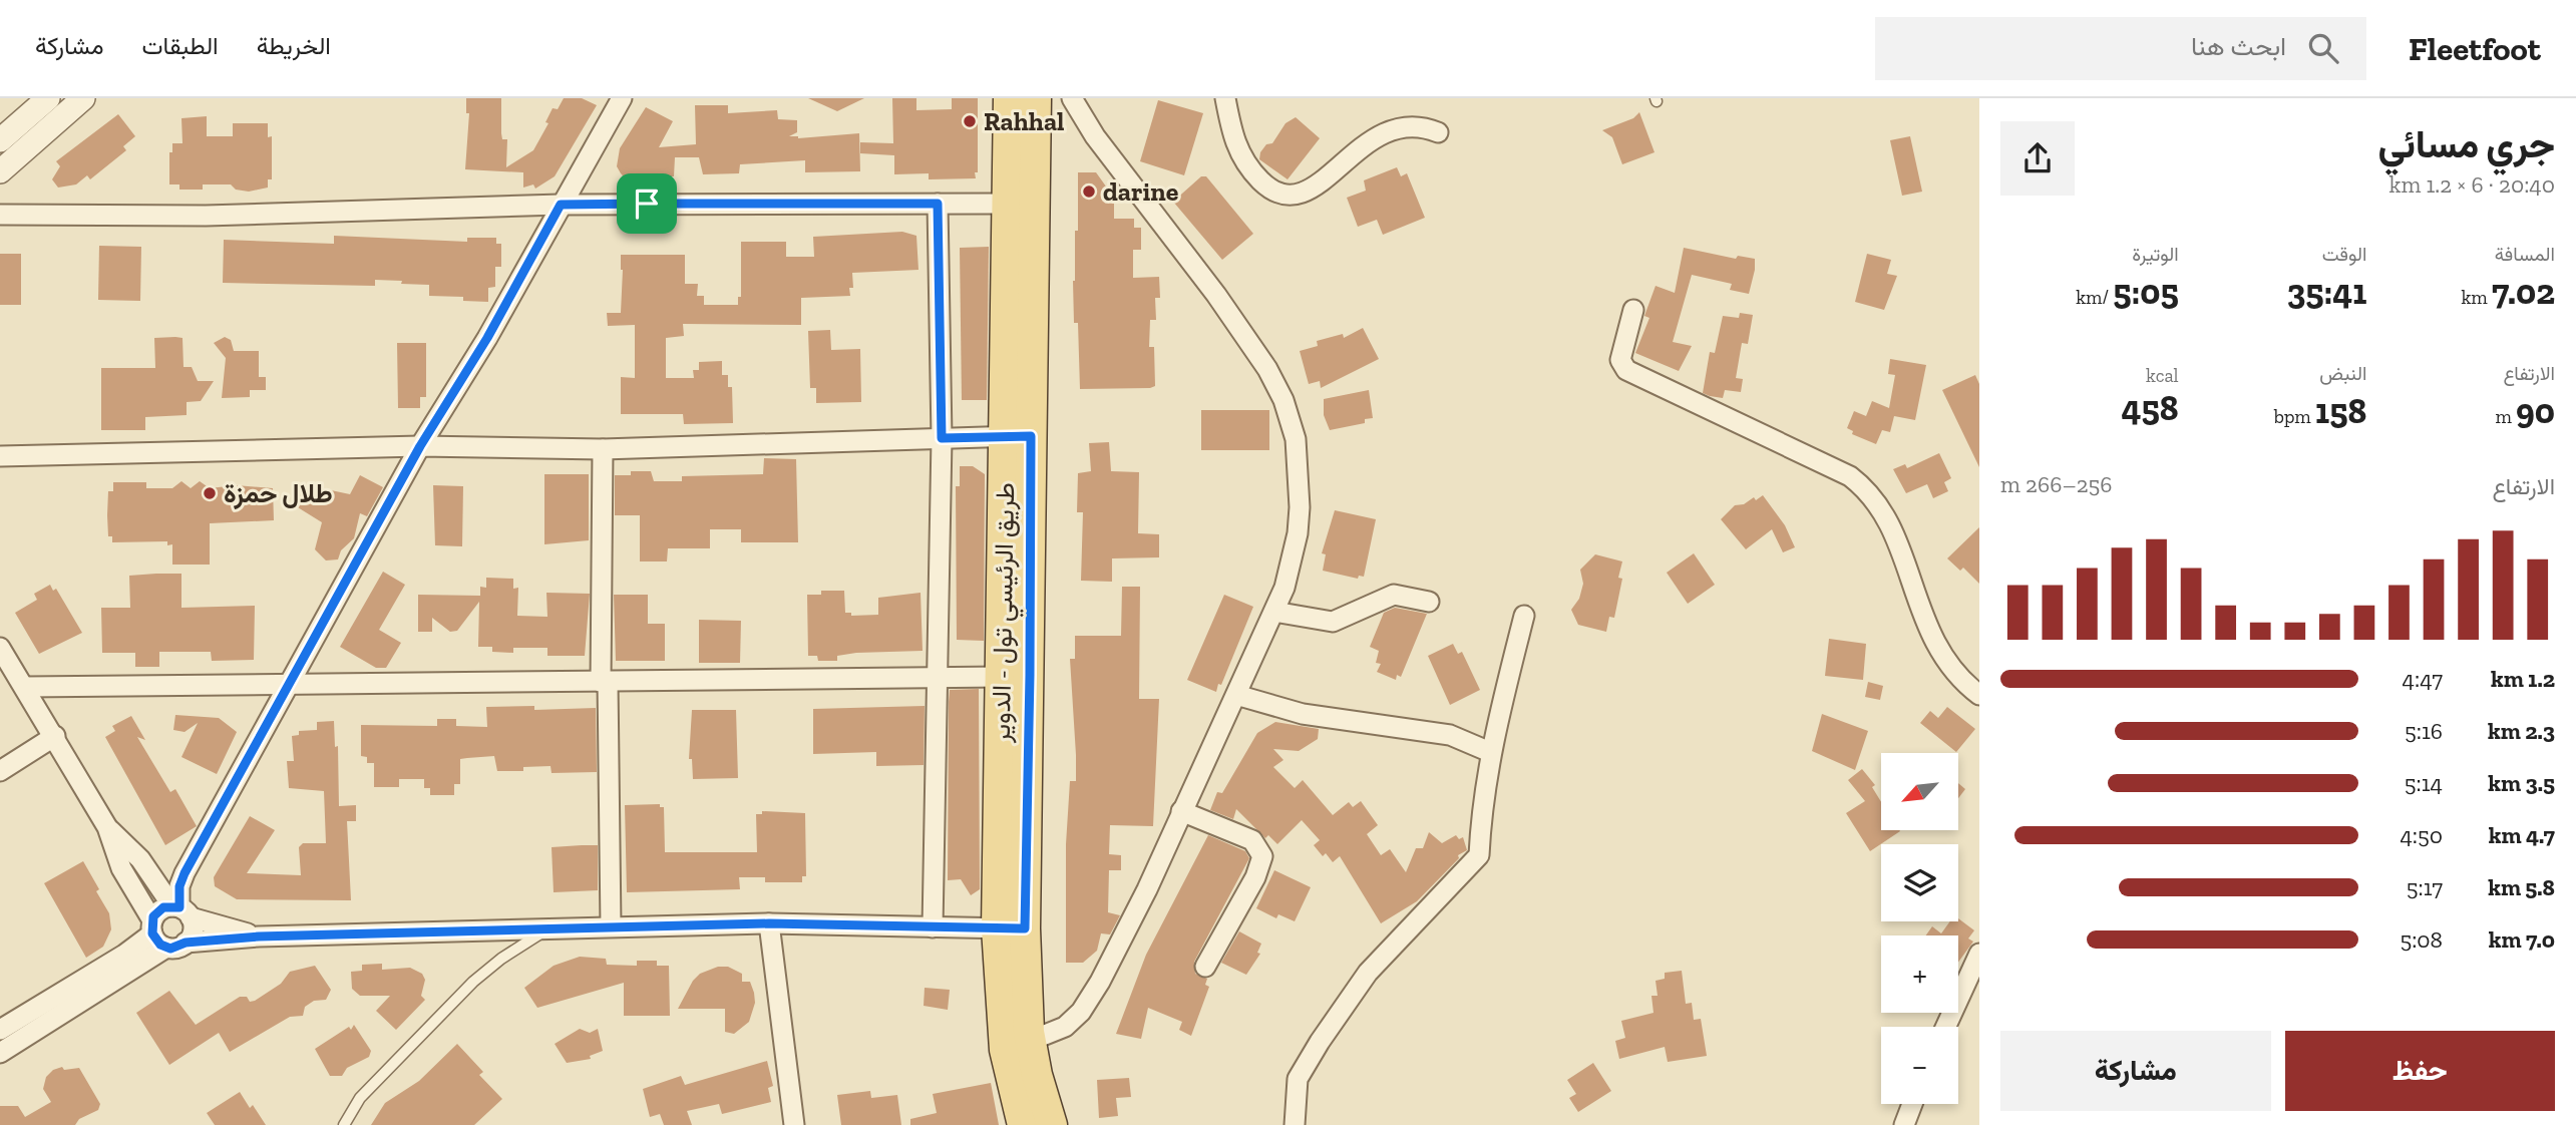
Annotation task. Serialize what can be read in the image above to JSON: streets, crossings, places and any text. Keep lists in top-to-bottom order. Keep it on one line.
{"streets":{"main road":["طريق الرئيسي تول - الدوير"]},"places":["Rahhal","darine","طلال حمزة"],"north":"bottom left","page":{"header":"Fleetfoot","search":"ابحث هنا","nav":["الخريطة","الطبقات","مشاركة"],"heading":["جري مسائي","20:40 · 6 × 1.2 km"],"stats":[["المسافة","7.02 km"],["الوقت","35:41"],["الوتيرة","5:05 /km"],["الارتفاع","90 m"],["النبض","158 bpm"],["kcal","458"]],"chart":["الارتفاع","256–266 m"],"list":[{"name":"1.2 km","note":"4:47"},{"name":"2.3 km","note":"5:16"},{"name":"3.5 km","note":"5:14"},{"name":"4.7 km","note":"4:50"},{"name":"5.8 km","note":"5:17"},{"name":"7.0 km","note":"5:08"}],"map_buttons":["+","−"],"buttons":["حفظ","مشاركة"]}}
